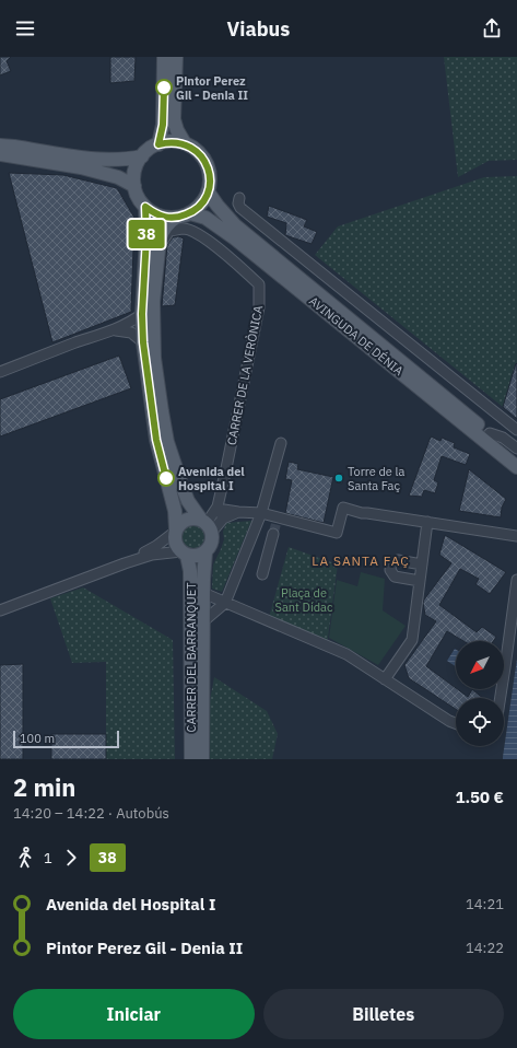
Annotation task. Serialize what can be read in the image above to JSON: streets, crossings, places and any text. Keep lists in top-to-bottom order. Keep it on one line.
{"streets":{"main road":["AVINGUDA DE DÉNIA","CARRER DEL BARRANQUET"],"street":["CARRER DE LA VERÒNICA"]},"crossings":[["CARRER DE LA VERÒNICA","CARRER DEL BARRANQUET"]],"districts":["LA SANTA FAÇ"],"parks":["Plaça de Sant Dídac"],"places":["Pintor Perez Gil - Denia II","Avenida del Hospital I","Torre de la Santa Faç"],"lines":["bus line 38"],"scale_bar":"100 m","north":"bottom left","page":{"header":"Viabus","on_map":"38","scale":"100 m","heading":["2 min","14:20 – 14:22 · Autobús","1.50 €"],"legs":["1","38"],"list":[{"name":"Avenida del Hospital I","value":"14:21"},{"name":"Pintor Perez Gil - Denia II","value":"14:22"}],"buttons":["Iniciar","Billetes"]}}
